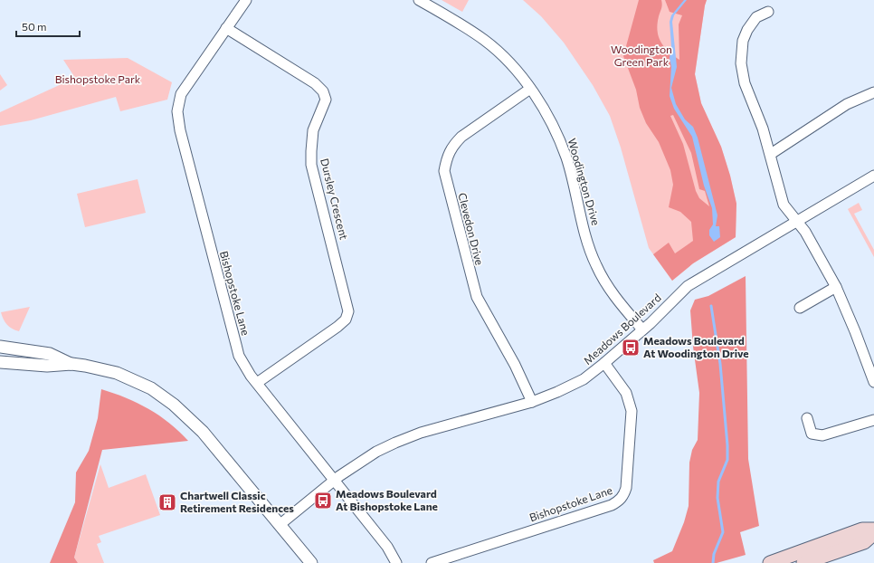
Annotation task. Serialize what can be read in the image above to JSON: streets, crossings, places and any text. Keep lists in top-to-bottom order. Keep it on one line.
{"streets":{"street":["Woodington Drive","Dursley Crescent","Clevedon Drive","Bishopstoke Lane","Meadows Boulevard"]},"crossings":[["Woodington Drive","Clevedon Drive"],["Woodington Drive","Meadows Boulevard"],["Dursley Crescent","Bishopstoke Lane"],["Clevedon Drive","Meadows Boulevard"],["Bishopstoke Lane","Meadows Boulevard"]],"parks":["Woodington Green Park","Bishopstoke Park"],"places":{"bus stop":["Meadows Boulevard At Woodington Drive","Meadows Boulevard At Bishopstoke Lane"],"building":["Chartwell Classic Retirement Residences"]},"scale_bar":"50 m"}
